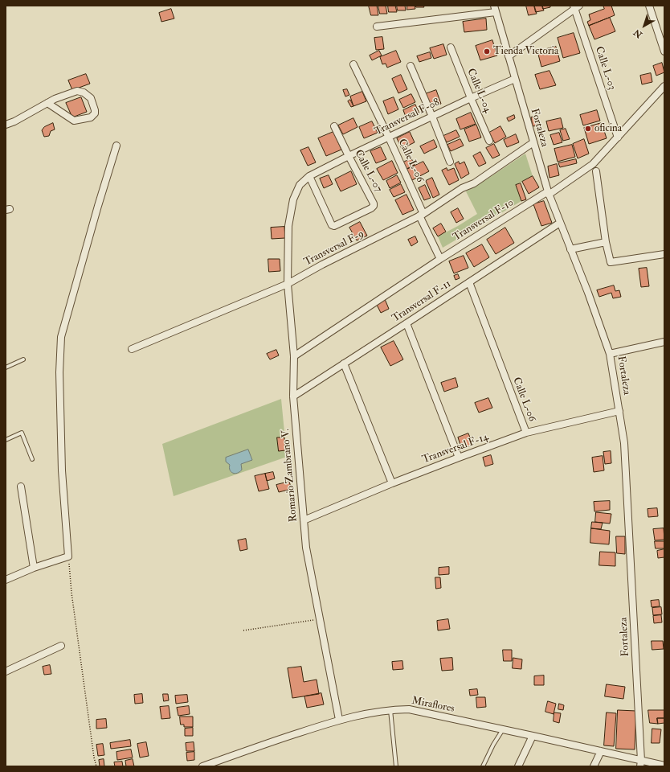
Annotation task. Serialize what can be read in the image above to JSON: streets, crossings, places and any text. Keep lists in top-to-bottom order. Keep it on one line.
{"streets":{"street":["Calle L-03","Calle L-04","Transversal F-08","Fortaleza","Calle L-06","Calle L-07","Transversal F-10","Transversal F-9","Transversal F-11","Transversal F-14","Romario Zambrano V.","Miraflores"]},"crossings":[["Calle L-03","Transversal F-10"],["Calle L-04","Transversal F-08"],["Transversal F-08","Fortaleza"],["Transversal F-08","Calle L-06"],["Transversal F-08","Calle L-07"],["Transversal F-08","Romario Zambrano V."],["Fortaleza","Transversal F-10"],["Fortaleza","Transversal F-9"],["Fortaleza","Transversal F-11"],["Fortaleza","Transversal F-14"],["Fortaleza","Miraflores"],["Calle L-06","Transversal F-10"],["Calle L-06","Transversal F-9"],["Calle L-06","Transversal F-11"],["Calle L-06","Transversal F-14"],["Transversal F-10","Romario Zambrano V."],["Transversal F-9","Romario Zambrano V."],["Transversal F-11","Romario Zambrano V."],["Transversal F-14","Romario Zambrano V."],["Romario Zambrano V.","Miraflores"]],"places":["Tienda Victoria","oficina"],"north":"bottom left"}
